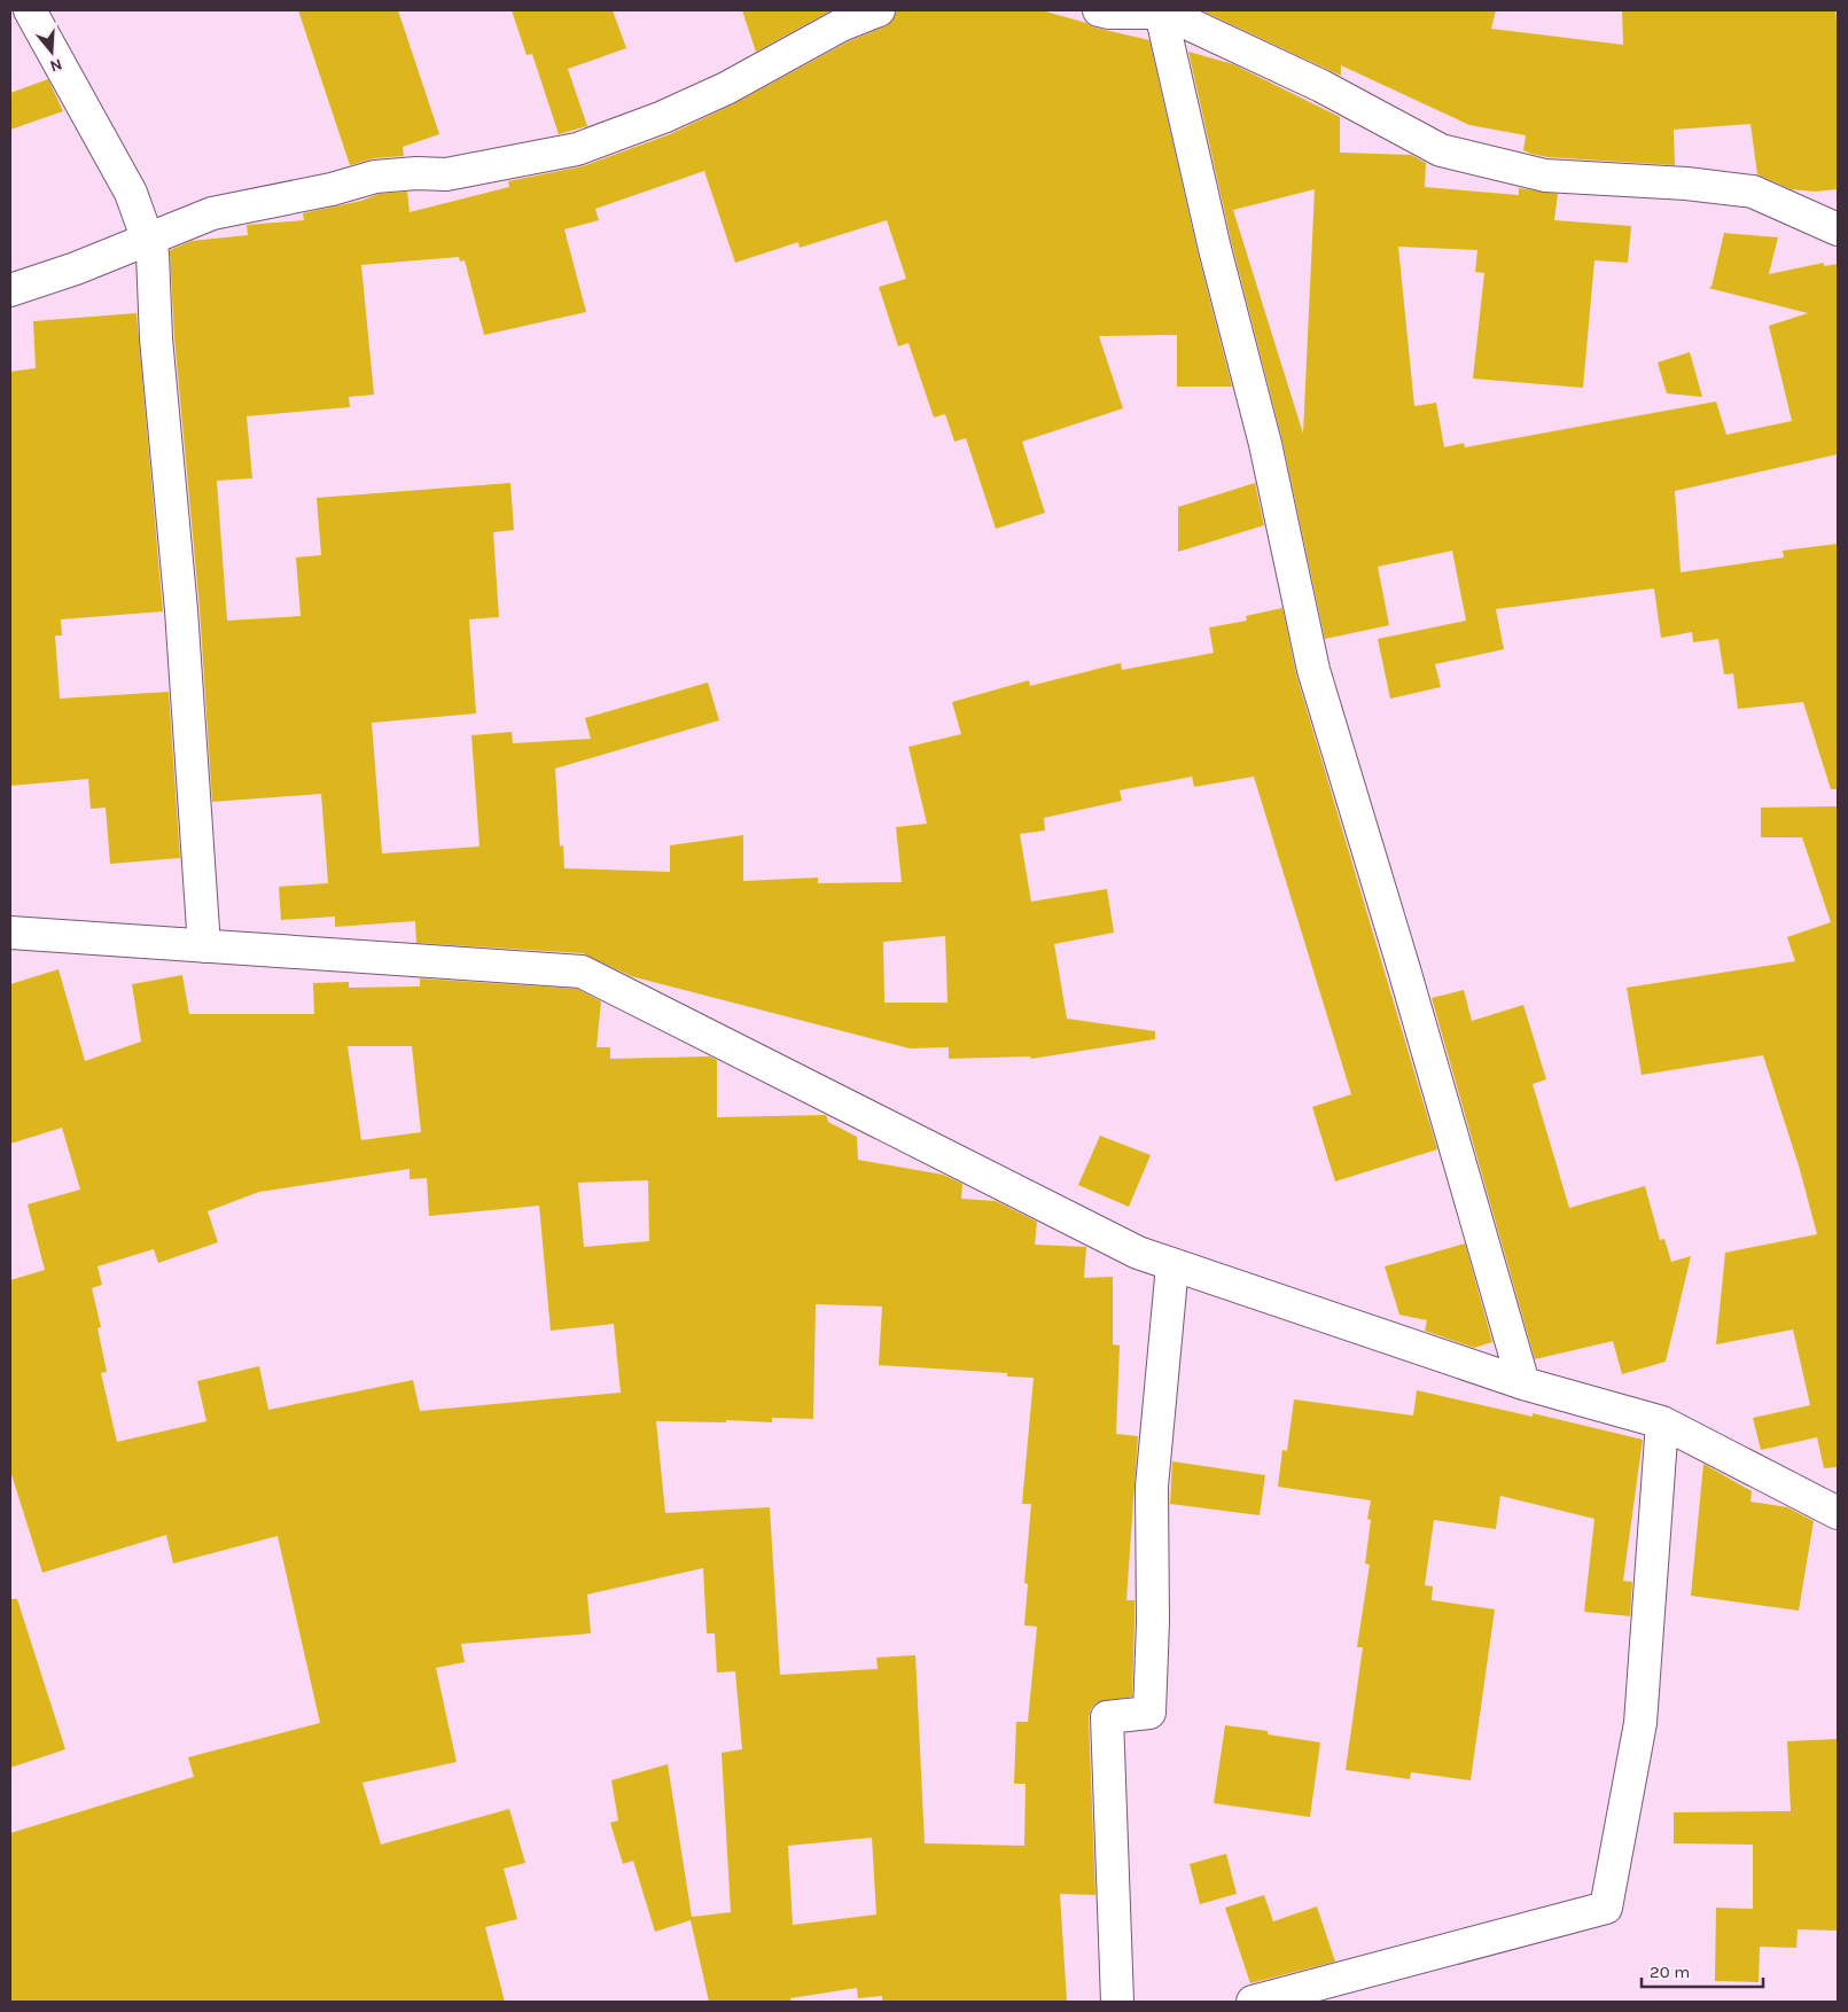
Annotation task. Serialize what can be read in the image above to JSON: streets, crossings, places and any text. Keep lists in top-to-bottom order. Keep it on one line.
{"scale_bar":"20 m","north":"bottom"}
